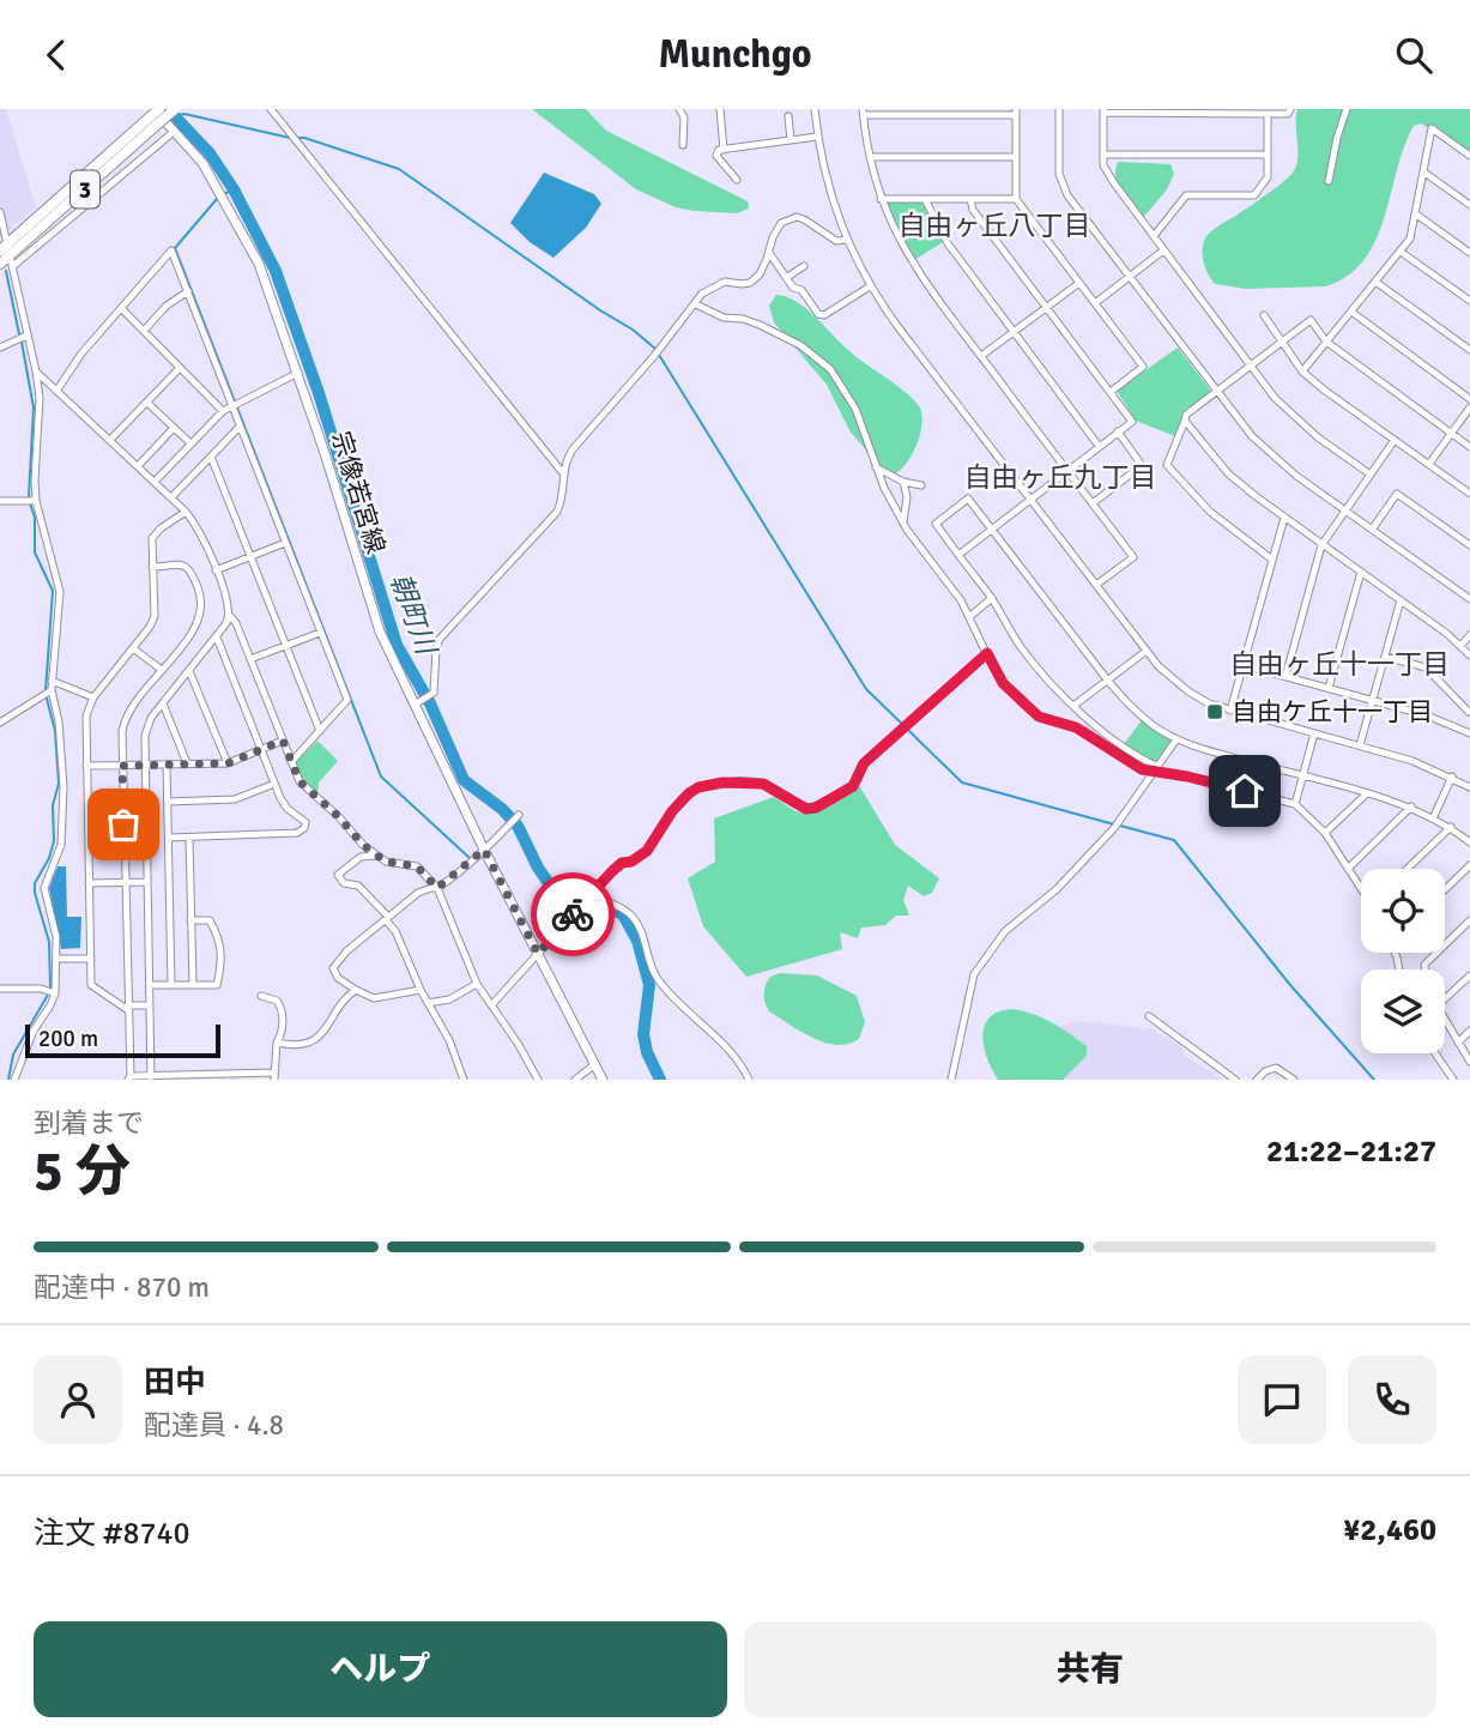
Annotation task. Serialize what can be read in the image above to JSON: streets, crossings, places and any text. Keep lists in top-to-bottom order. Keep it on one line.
{"streets":{"highway":["3"],"main road":["宗像若宮線"]},"crossings":[["3","宗像若宮線"]],"districts":["自由ヶ丘八丁目","自由ヶ丘九丁目","自由ヶ丘十一丁目"],"water":["朝町川"],"places":{"transit":["自由ケ丘十一丁目"]},"scale_bar":"200 m","page":{"header":"Munchgo","scale":"200 m","heading":["5 分","到着まで","21:22–21:27"],"panel":["田中","配達員 · 4.8","注文 #8740","¥2,460"],"bar":"配達中 · 870 m","buttons":["ヘルプ","共有"]}}
